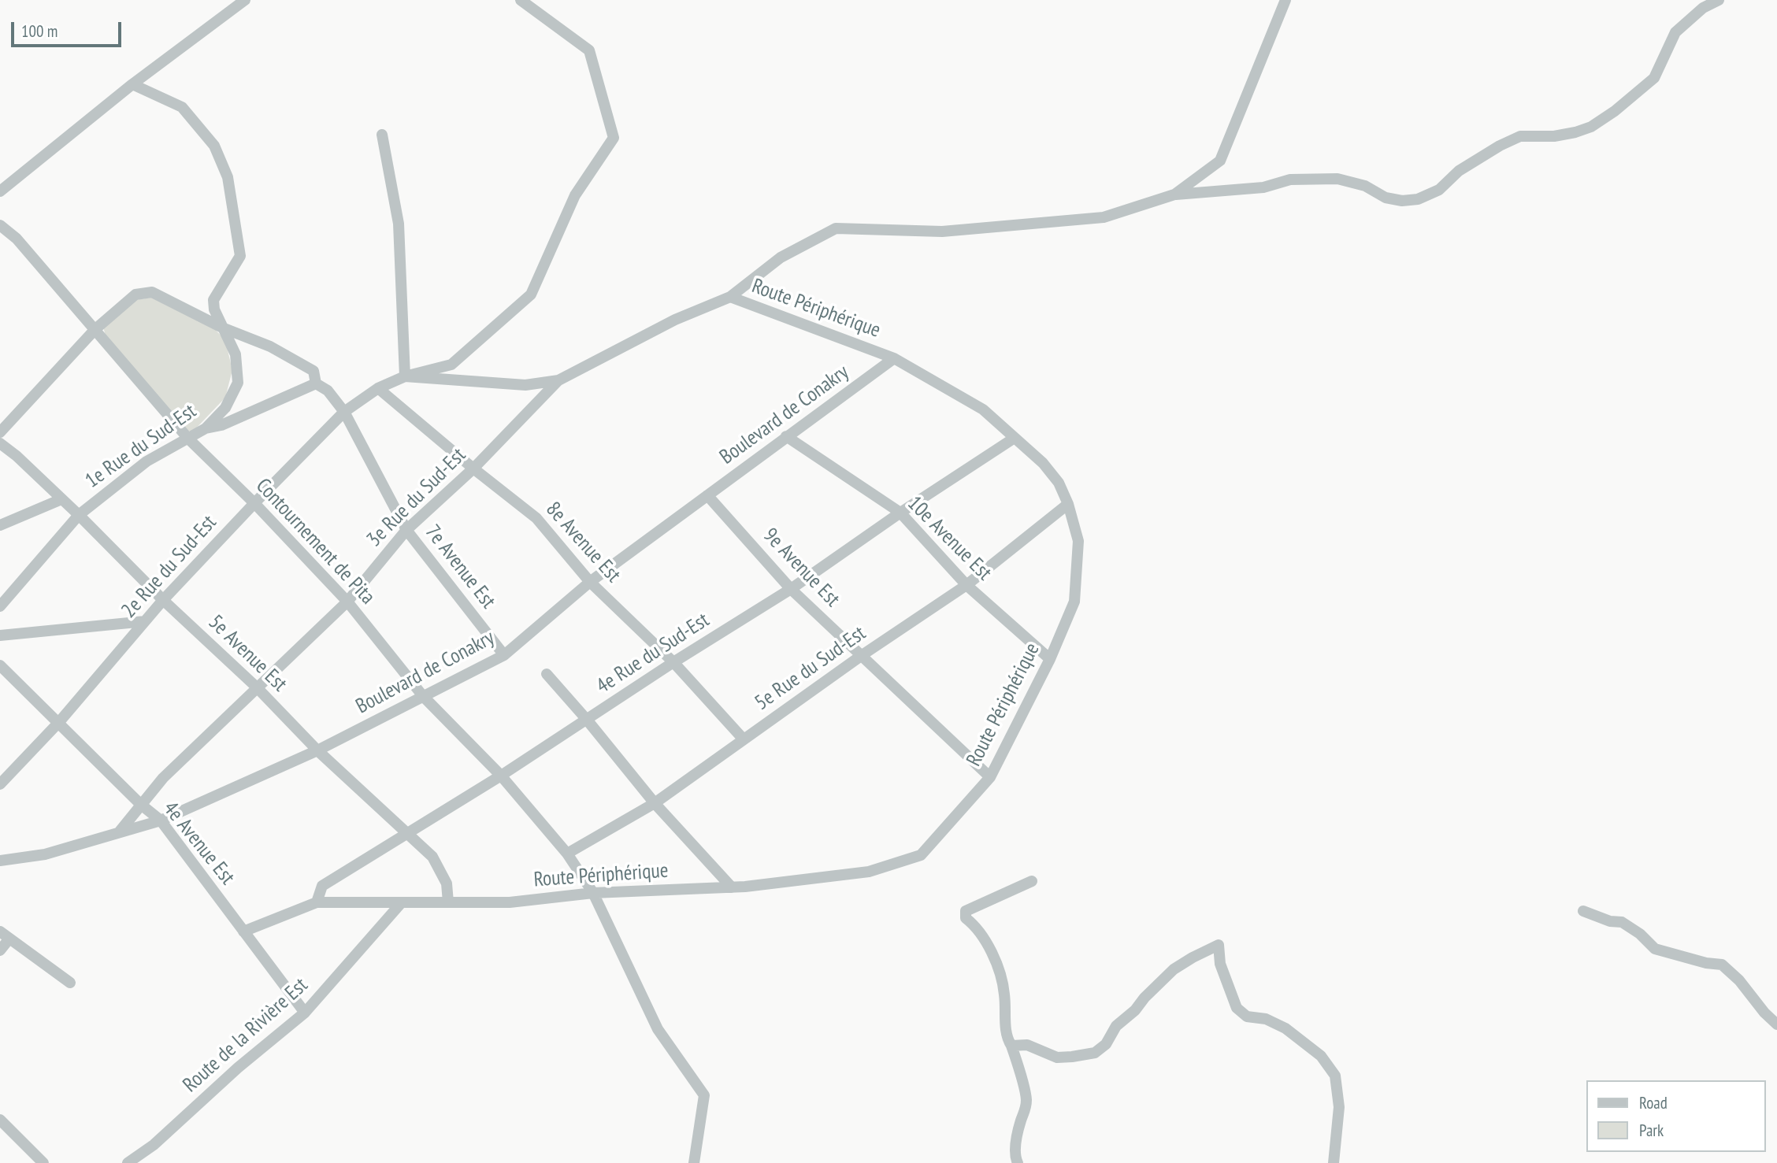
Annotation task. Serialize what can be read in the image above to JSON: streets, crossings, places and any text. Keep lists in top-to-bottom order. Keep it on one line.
{"streets":{"street":["Route Périphérique","Boulevard de Conakry","1e Rue du Sud-Est","3e Rue du Sud-Est","10e Avenue Est","Contournement de Pita","8e Avenue Est","2e Rue du Sud-Est","7e Avenue Est","9e Avenue Est","5e Avenue Est","4e Rue du Sud-Est","5e Rue du Sud-Est","4e Avenue Est","Route de la Rivière Est"]},"crossings":[["Route Périphérique","Boulevard de Conakry"],["Route Périphérique","10e Avenue Est"],["Route Périphérique","Contournement de Pita"],["Route Périphérique","9e Avenue Est"],["Route Périphérique","5e Avenue Est"],["Route Périphérique","4e Rue du Sud-Est"],["Route Périphérique","5e Rue du Sud-Est"],["Route Périphérique","4e Avenue Est"],["Route Périphérique","Route de la Rivière Est"],["Boulevard de Conakry","3e Rue du Sud-Est"],["Boulevard de Conakry","10e Avenue Est"],["Boulevard de Conakry","Contournement de Pita"],["Boulevard de Conakry","8e Avenue Est"],["Boulevard de Conakry","7e Avenue Est"],["Boulevard de Conakry","9e Avenue Est"],["Boulevard de Conakry","5e Avenue Est"],["Boulevard de Conakry","4e Avenue Est"],["1e Rue du Sud-Est","Contournement de Pita"],["1e Rue du Sud-Est","7e Avenue Est"],["1e Rue du Sud-Est","5e Avenue Est"],["3e Rue du Sud-Est","Contournement de Pita"],["3e Rue du Sud-Est","8e Avenue Est"],["3e Rue du Sud-Est","7e Avenue Est"],["3e Rue du Sud-Est","5e Avenue Est"],["3e Rue du Sud-Est","4e Avenue Est"],["10e Avenue Est","4e Rue du Sud-Est"],["10e Avenue Est","5e Rue du Sud-Est"],["Contournement de Pita","2e Rue du Sud-Est"],["Contournement de Pita","4e Rue du Sud-Est"],["Contournement de Pita","5e Rue du Sud-Est"],["8e Avenue Est","2e Rue du Sud-Est"],["8e Avenue Est","4e Rue du Sud-Est"],["8e Avenue Est","5e Rue du Sud-Est"],["2e Rue du Sud-Est","7e Avenue Est"],["2e Rue du Sud-Est","5e Avenue Est"],["2e Rue du Sud-Est","4e Avenue Est"],["9e Avenue Est","4e Rue du Sud-Est"],["9e Avenue Est","5e Rue du Sud-Est"],["5e Avenue Est","4e Rue du Sud-Est"],["4e Avenue Est","Route de la Rivière Est"]],"legend":["Road","Park"],"scale_bar":"100 m"}
